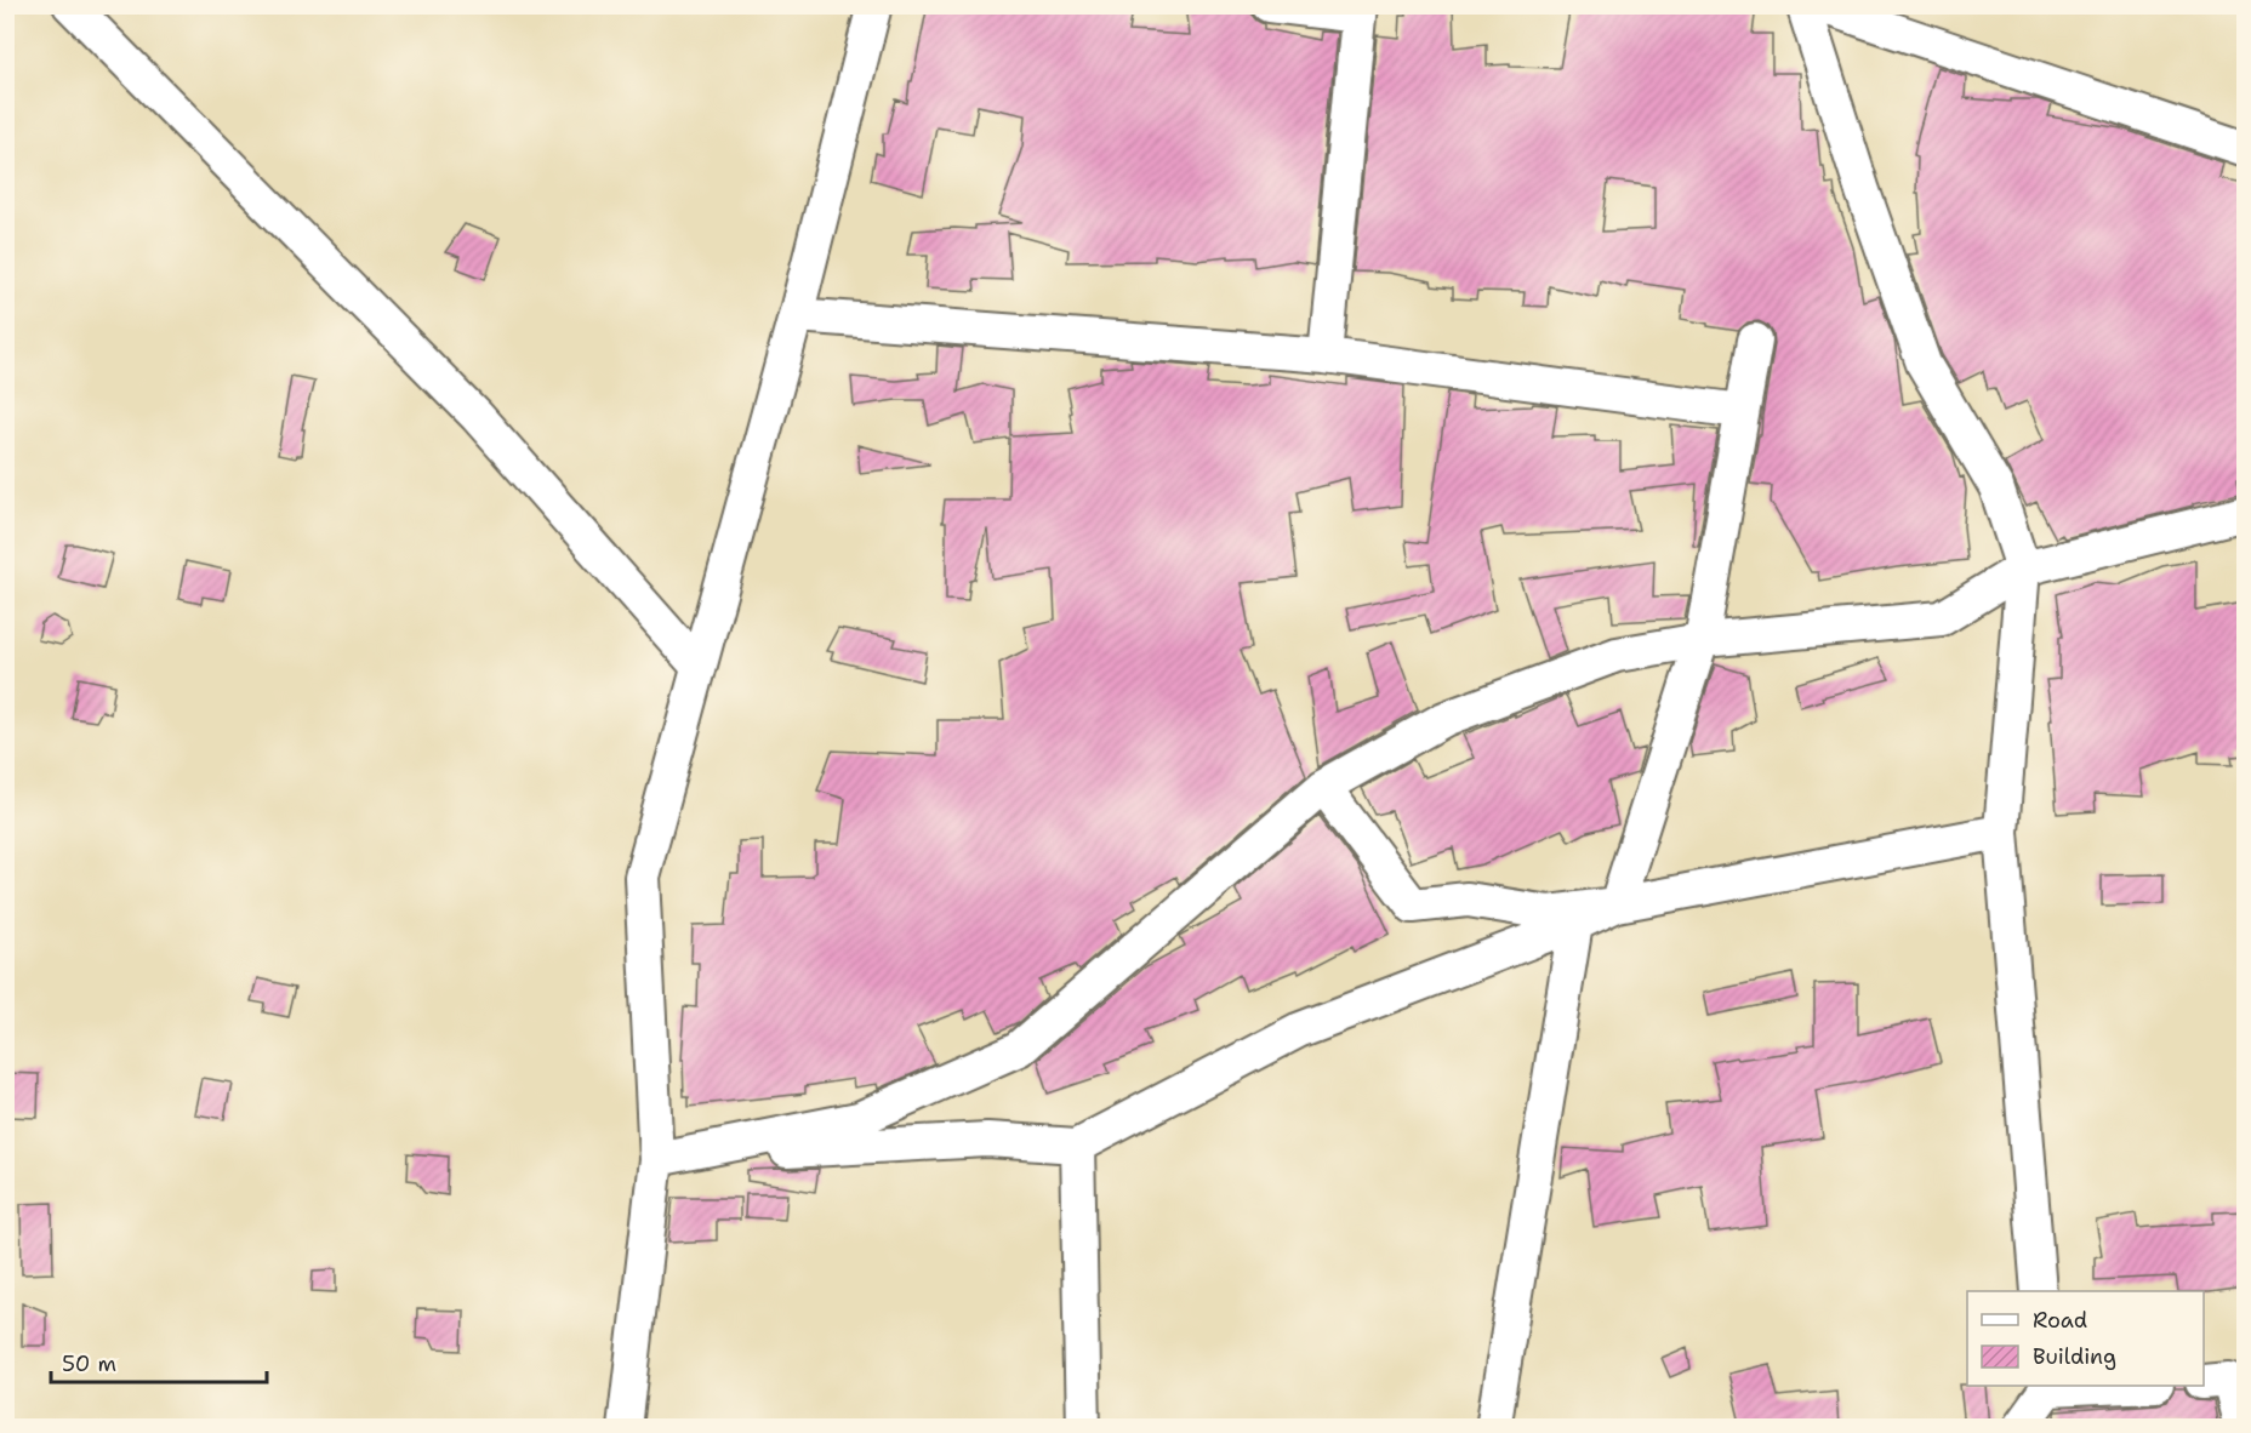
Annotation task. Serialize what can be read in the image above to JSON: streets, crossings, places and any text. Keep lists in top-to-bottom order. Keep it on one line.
{"legend":["Road","Building"],"scale_bar":"50 m"}
